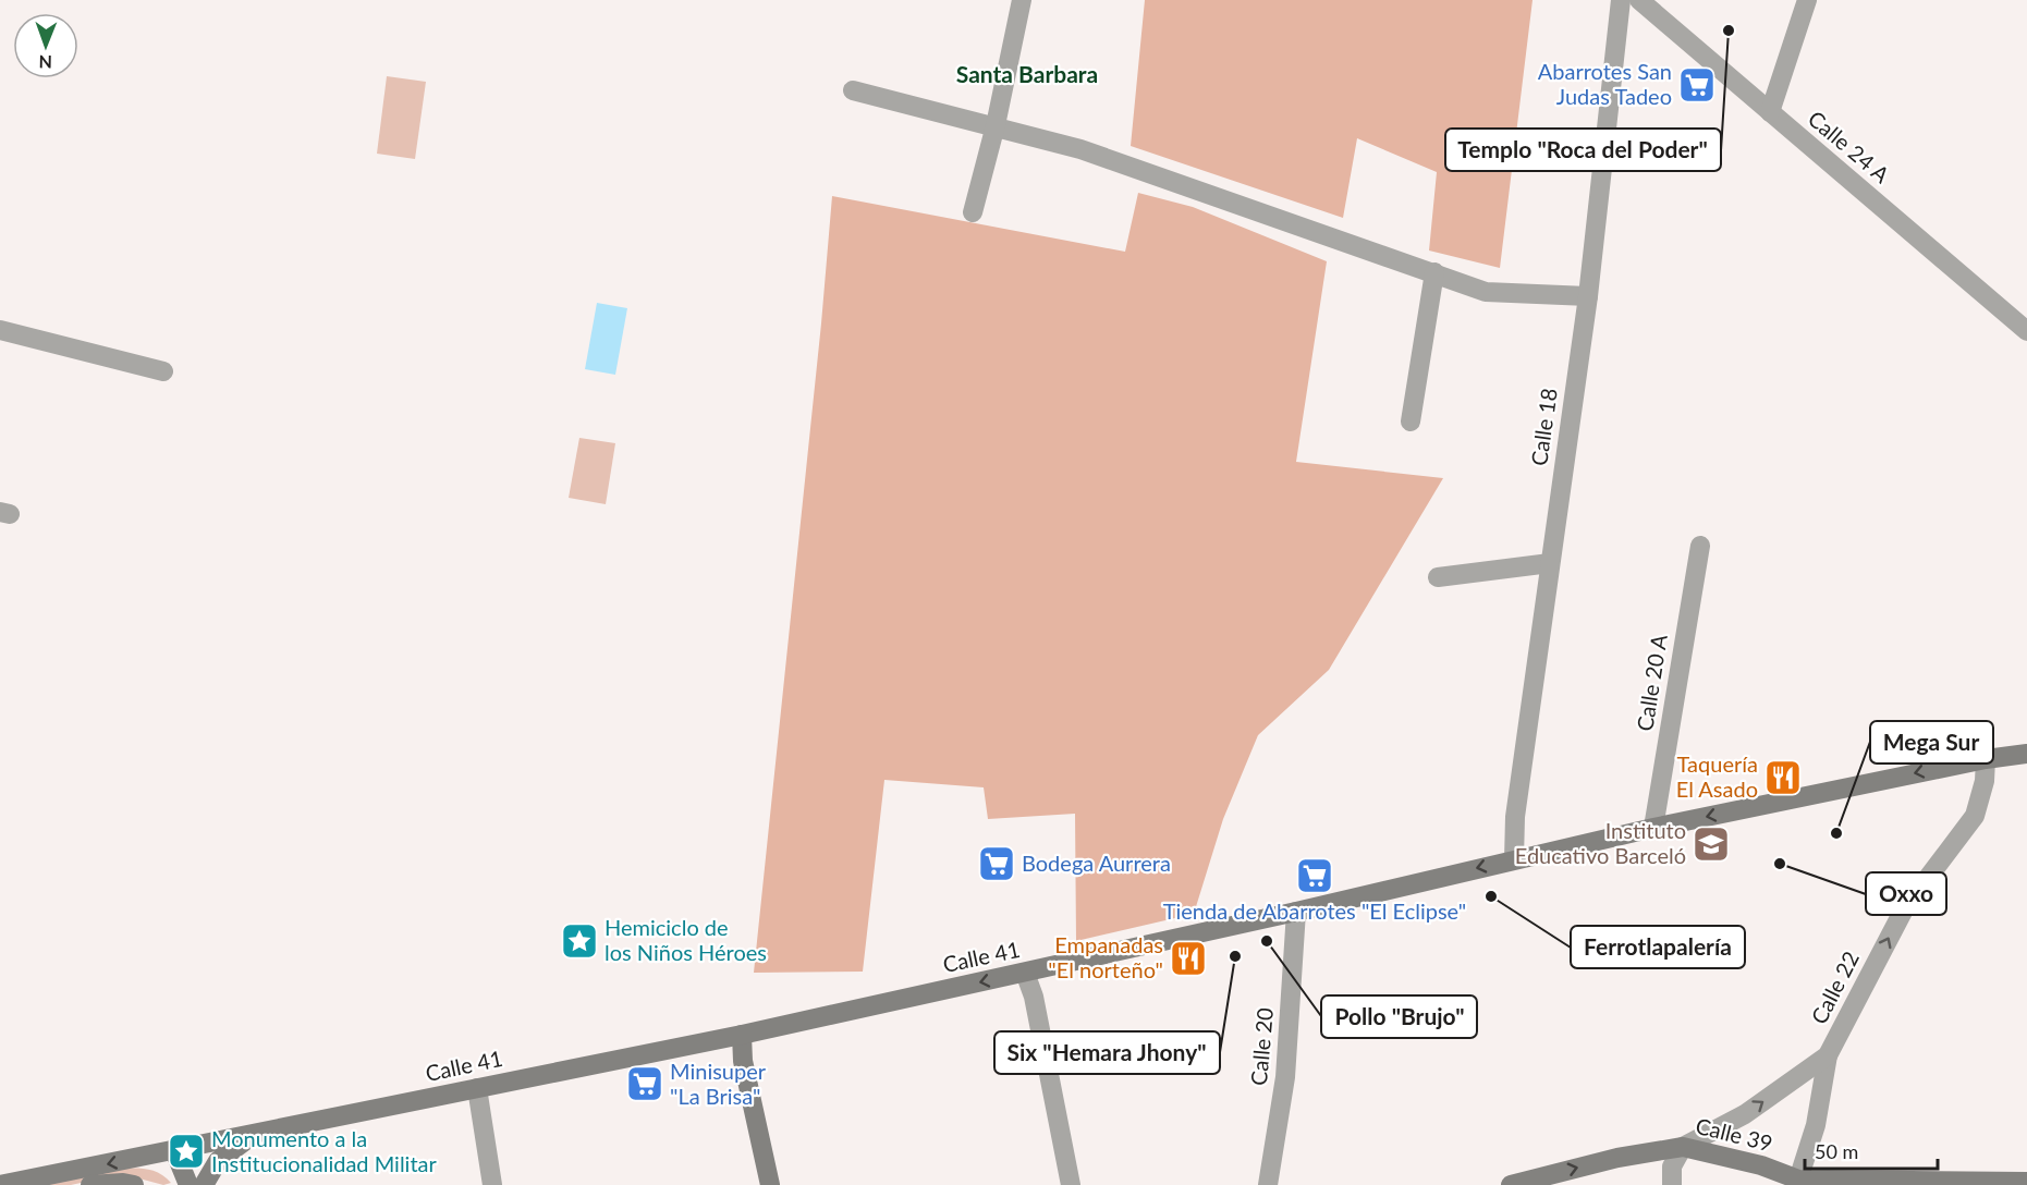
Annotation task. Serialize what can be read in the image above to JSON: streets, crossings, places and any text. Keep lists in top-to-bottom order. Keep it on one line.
{"streets":{"main road":["Calle 41","Calle 39"],"street":["Calle 24 A","Calle 18","Calle 20 A","Calle 22","Calle 20"]},"crossings":[["Calle 18","Calle 41"],["Calle 20 A","Calle 41"],["Calle 41","Calle 22"],["Calle 41","Calle 20"],["Calle 22","Calle 39"]],"one_way":["Calle 41","Calle 22"],"districts":["Santa Barbara"],"places":{"other":["Templo \"Roca del Poder\"","Mega Sur","Oxxo","Ferrotlapalería","Pollo \"Brujo\"","Six \"Hemara Jhony\""],"supermarket":["Abarrotes San Judas Tadeo","Bodega Aurrera","Tienda de Abarrotes \"El Eclipse\"","Minisuper \"La Brisa\""],"restaurant":["Taquería El Asado","Empanadas \"El norteño\""],"school or university":["Instituto Educativo Barceló"],"place":["Hemiciclo de los Niños Héroes","Monumento a la Institucionalidad Militar"]},"scale_bar":"50 m","north":"bottom"}
